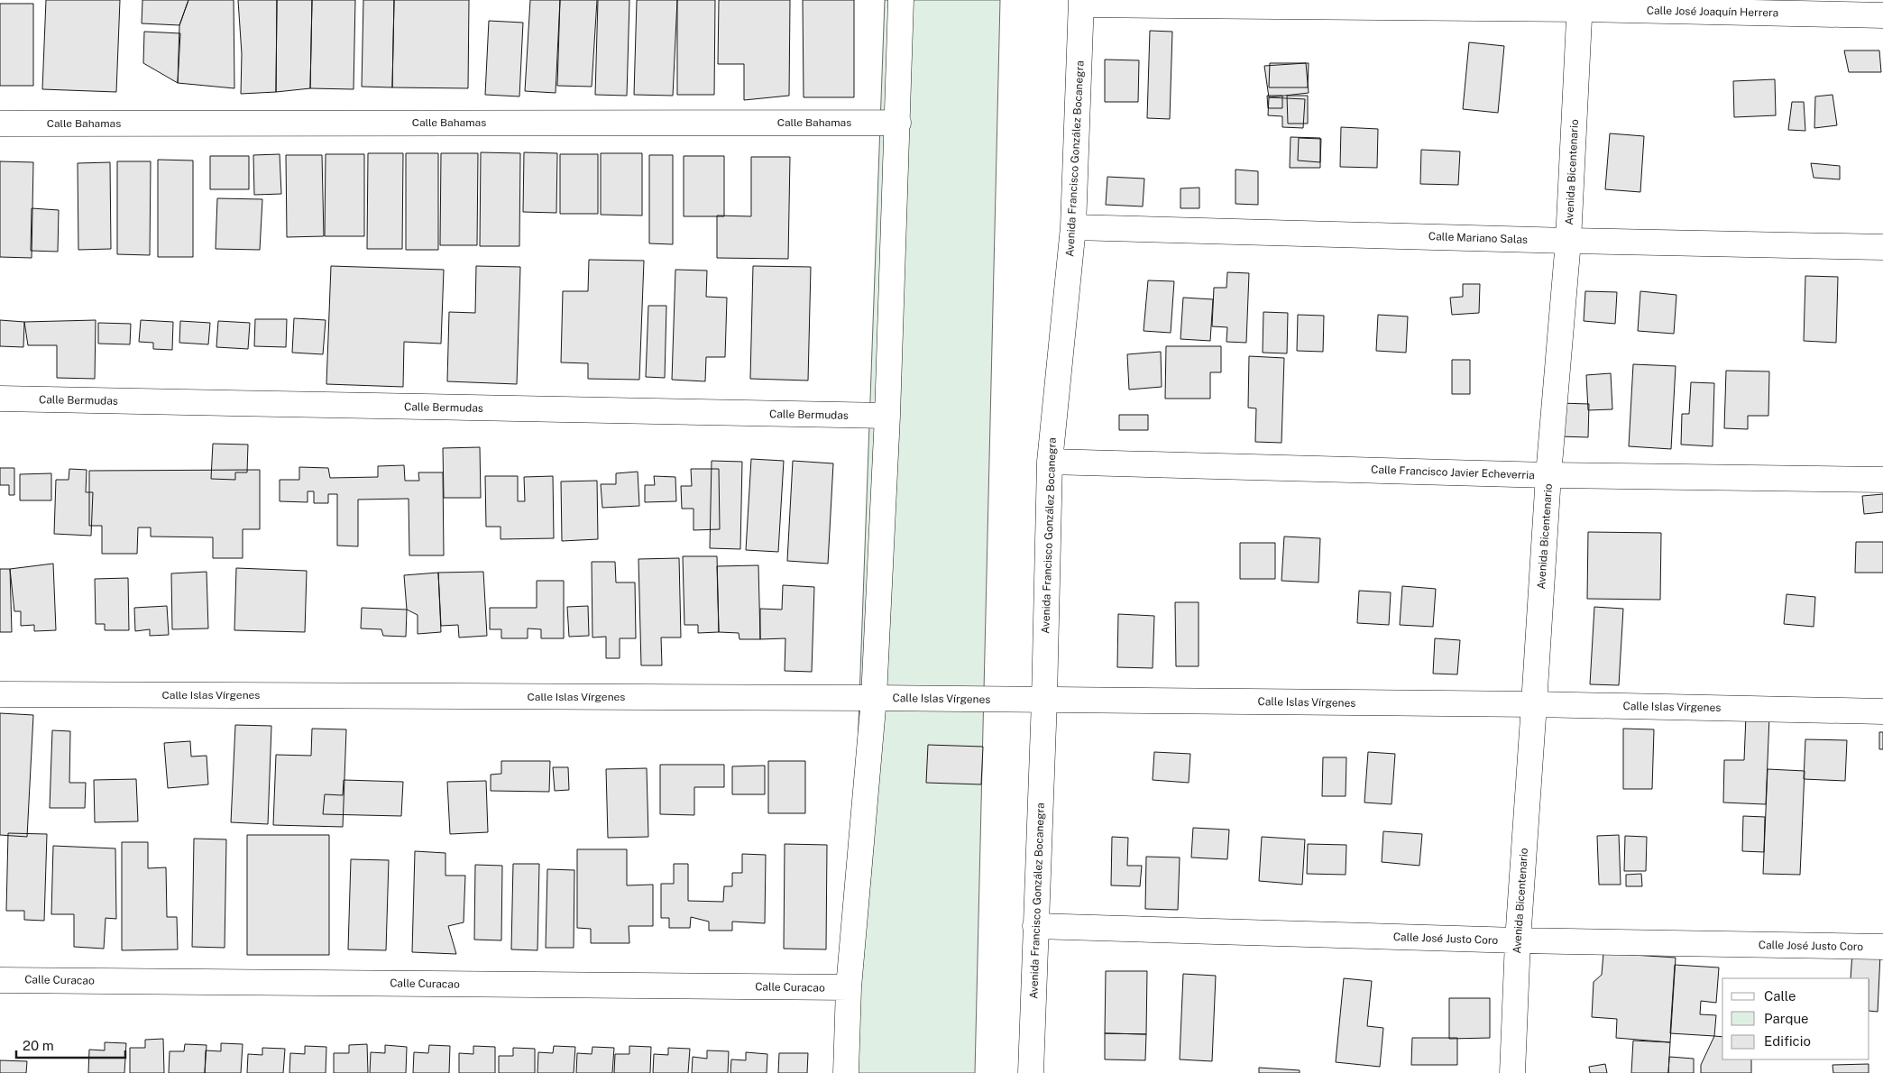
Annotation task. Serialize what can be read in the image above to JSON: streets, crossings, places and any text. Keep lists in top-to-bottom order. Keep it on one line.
{"streets":{"street":["Calle José Joaquín Herrera","Calle Bahamas","Avenida Francisco González Bocanegra","Avenida Bicentenario","Calle Mariano Salas","Calle Bermudas","Calle Francisco Javier Echeverria","Calle Islas Vírgenes","Calle José Justo Coro","Calle Curacao"]},"crossings":[["Calle José Joaquín Herrera","Avenida Francisco González Bocanegra"],["Calle José Joaquín Herrera","Avenida Bicentenario"],["Avenida Francisco González Bocanegra","Calle Mariano Salas"],["Avenida Francisco González Bocanegra","Calle Francisco Javier Echeverria"],["Avenida Francisco González Bocanegra","Calle Islas Vírgenes"],["Avenida Francisco González Bocanegra","Calle José Justo Coro"],["Avenida Bicentenario","Calle Mariano Salas"],["Avenida Bicentenario","Calle Francisco Javier Echeverria"],["Avenida Bicentenario","Calle Islas Vírgenes"],["Avenida Bicentenario","Calle José Justo Coro"]],"legend":["Calle","Parque","Edificio"],"scale_bar":"20 m"}
